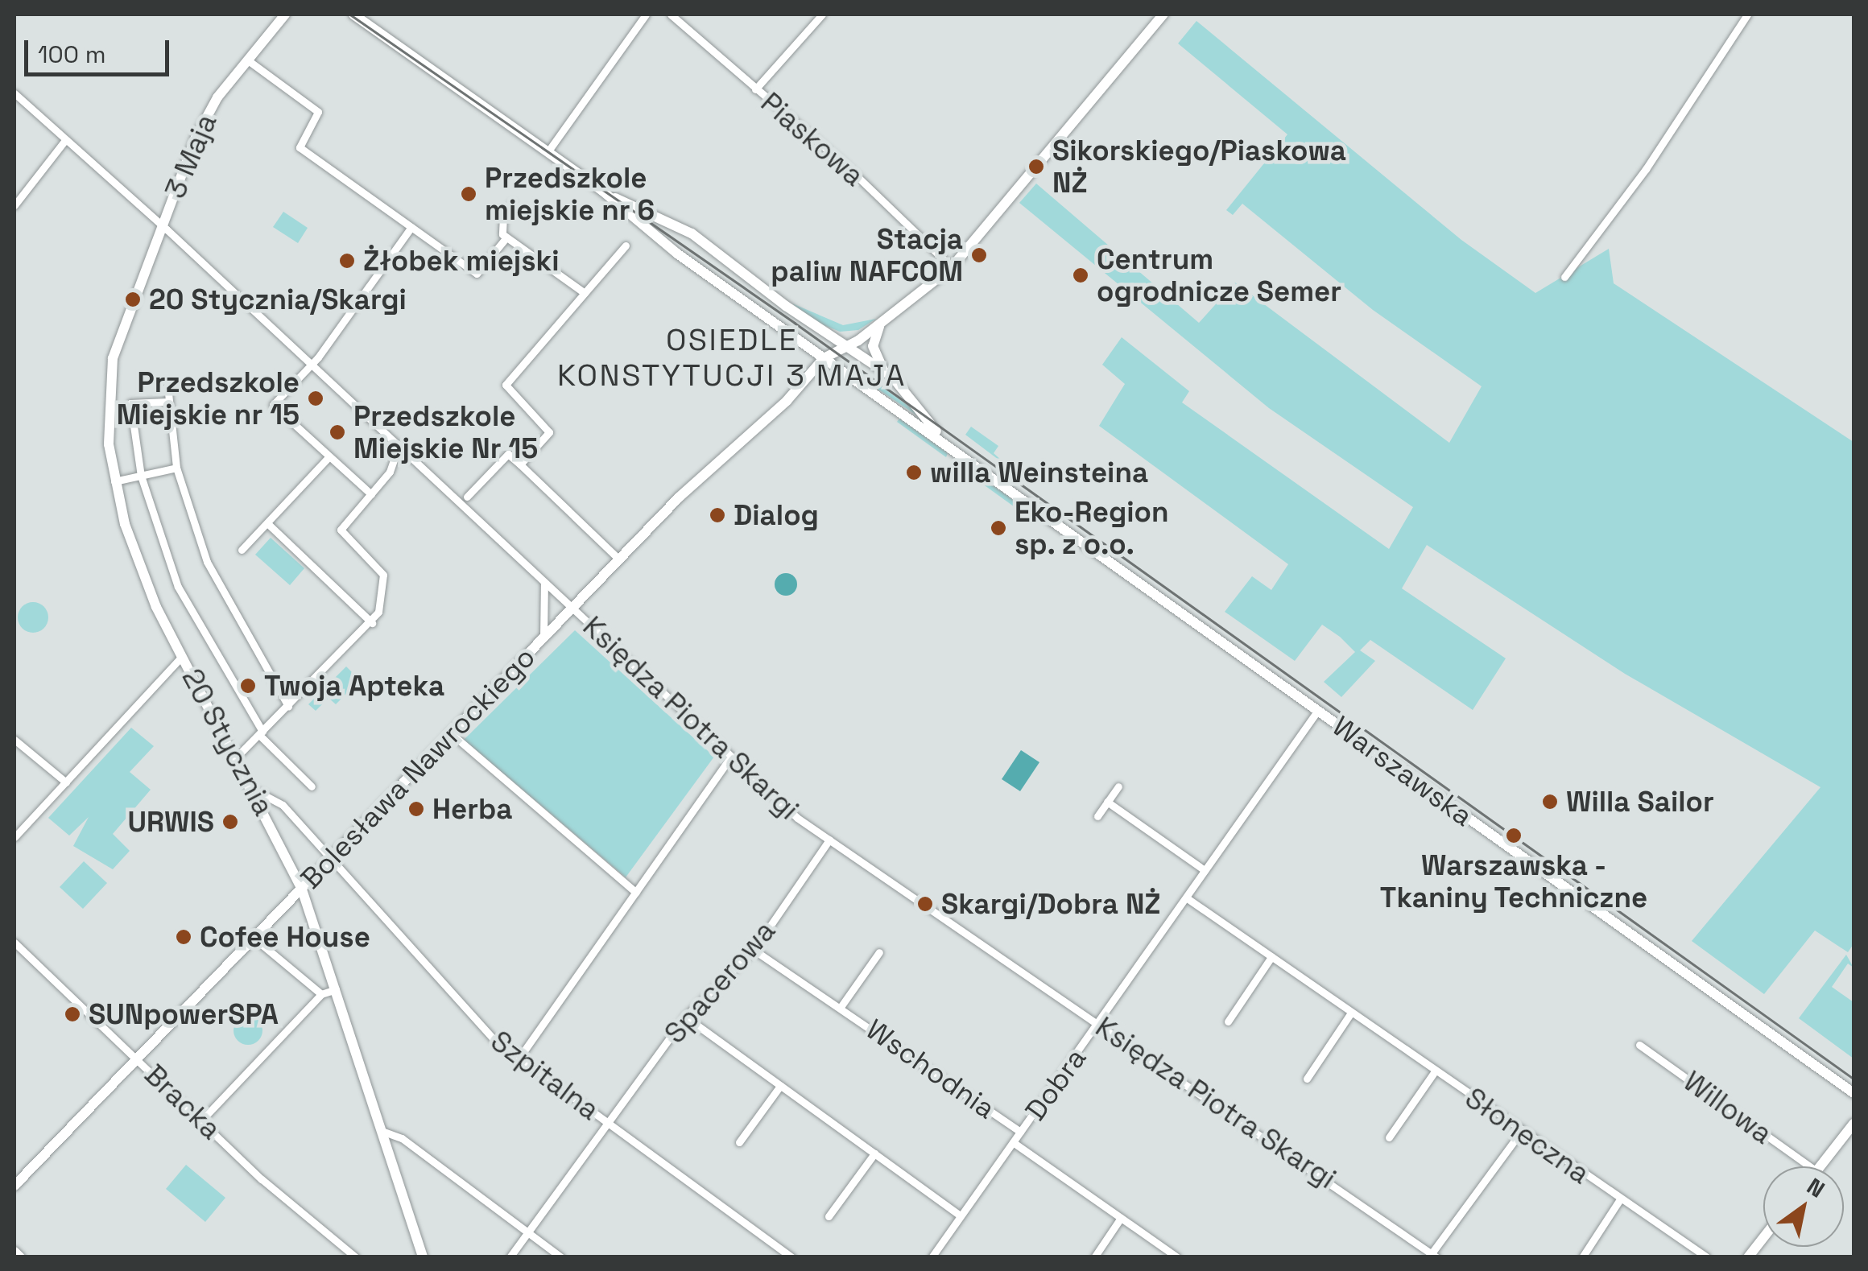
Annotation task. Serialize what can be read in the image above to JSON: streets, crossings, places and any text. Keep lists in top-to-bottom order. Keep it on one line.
{"streets":{"street":["Piaskowa","3 Maja","Księdza Piotra Skargi","20 Stycznia","Bolesława Nawrockiego","Warszawska","Spacerowa","Wschodnia","Szpitalna","Dobra","Bracka","Willowa","Słoneczna"]},"crossings":[["3 Maja","Księdza Piotra Skargi"],["3 Maja","20 Stycznia"],["Księdza Piotra Skargi","20 Stycznia"],["Księdza Piotra Skargi","Bolesława Nawrockiego"],["Księdza Piotra Skargi","Spacerowa"],["Księdza Piotra Skargi","Dobra"],["20 Stycznia","Bolesława Nawrockiego"],["20 Stycznia","Szpitalna"],["Bolesława Nawrockiego","Warszawska"],["Bolesława Nawrockiego","Szpitalna"],["Bolesława Nawrockiego","Bracka"],["Warszawska","Dobra"],["Spacerowa","Wschodnia"],["Spacerowa","Szpitalna"],["Wschodnia","Dobra"],["Dobra","Słoneczna"]],"districts":["OSIEDLE KONSTYTUCJI 3 MAJA"],"places":["Sikorskiego/Piaskowa NŻ","Przedszkole miejskie nr 6","Stacja paliw NAFCOM","Żłobek miejski","Centrum ogrodnicze Semer","20 Stycznia/Skargi","Przedszkole Miejskie nr 15","Przedszkole Miejskie Nr 15","willa Weinsteina","Dialog","Eko-Region sp. z o.o.","Twoja Apteka","Willa Sailor","Herba","URWIS","Warszawska - Tkaniny Techniczne","Skargi/Dobra NŻ","Cofee House","SUNpowerSPA"],"scale_bar":"100 m","north":"top right"}
